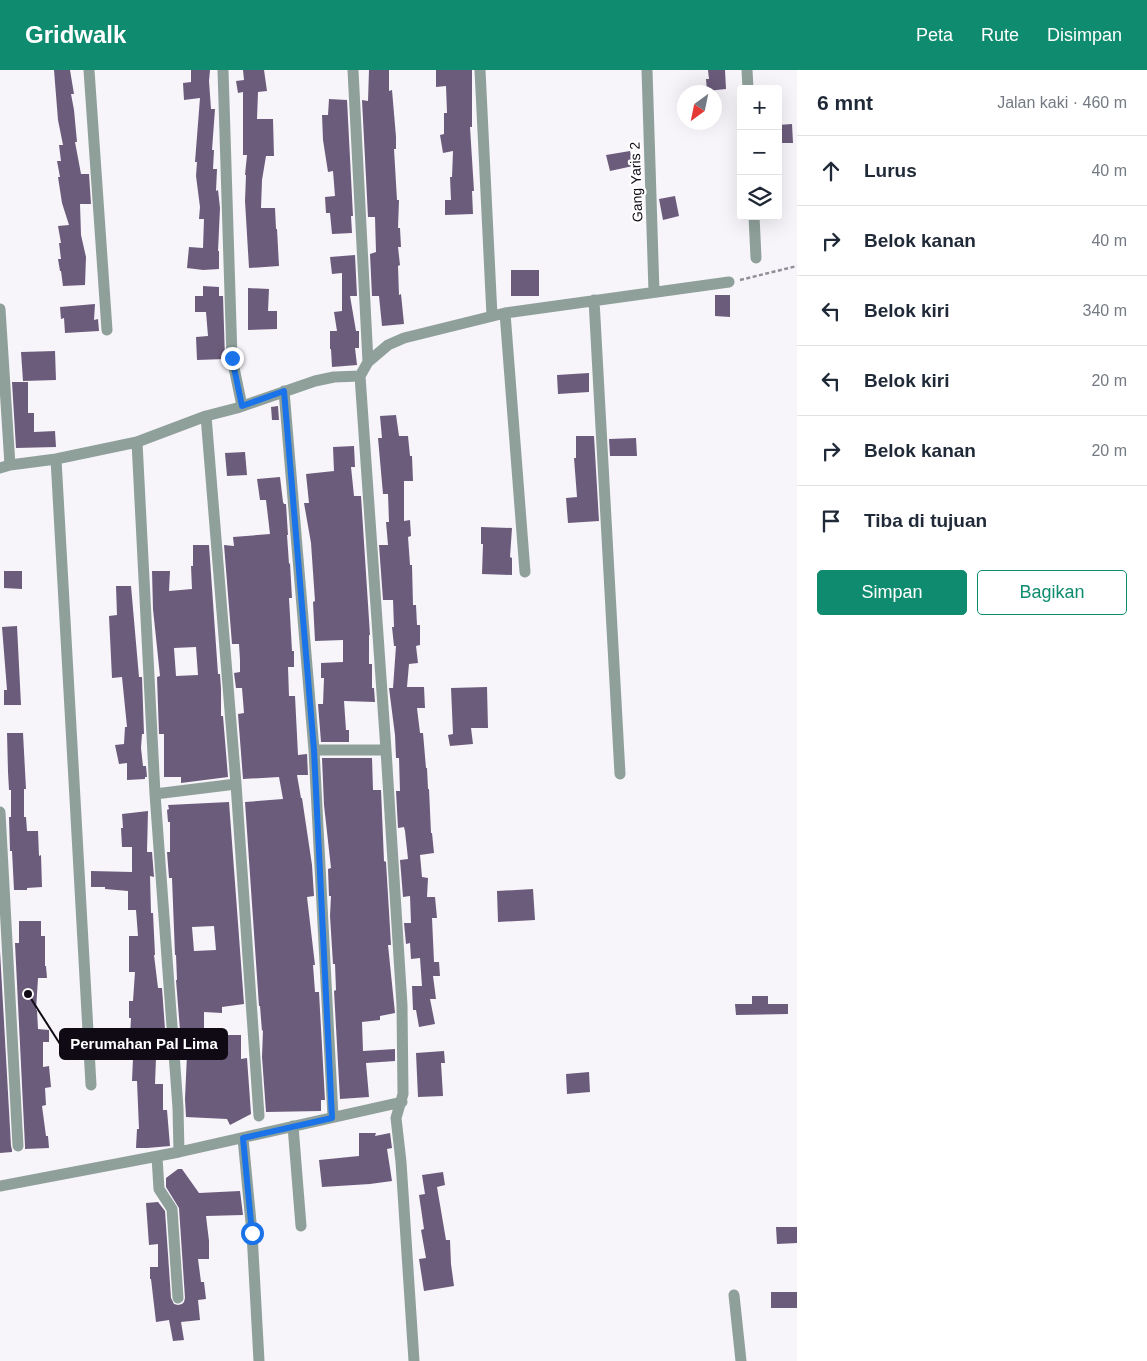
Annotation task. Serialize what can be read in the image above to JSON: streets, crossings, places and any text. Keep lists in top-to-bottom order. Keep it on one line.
{"streets":{"street":["Gang Yaris 2"]},"places":["Perumahan Pal Lima"],"north":"bottom left","page":{"header":"Gridwalk","nav":["Peta","Rute","Disimpan"],"heading":["6 mnt","Jalan kaki · 460 m"],"map_buttons":["+","−"],"list":[["Lurus","40 m"],["Belok kanan","40 m"],["Belok kiri","340 m"],["Belok kiri","20 m"],["Belok kanan","20 m"],"Tiba di tujuan"],"buttons":["Simpan","Bagikan"]}}
